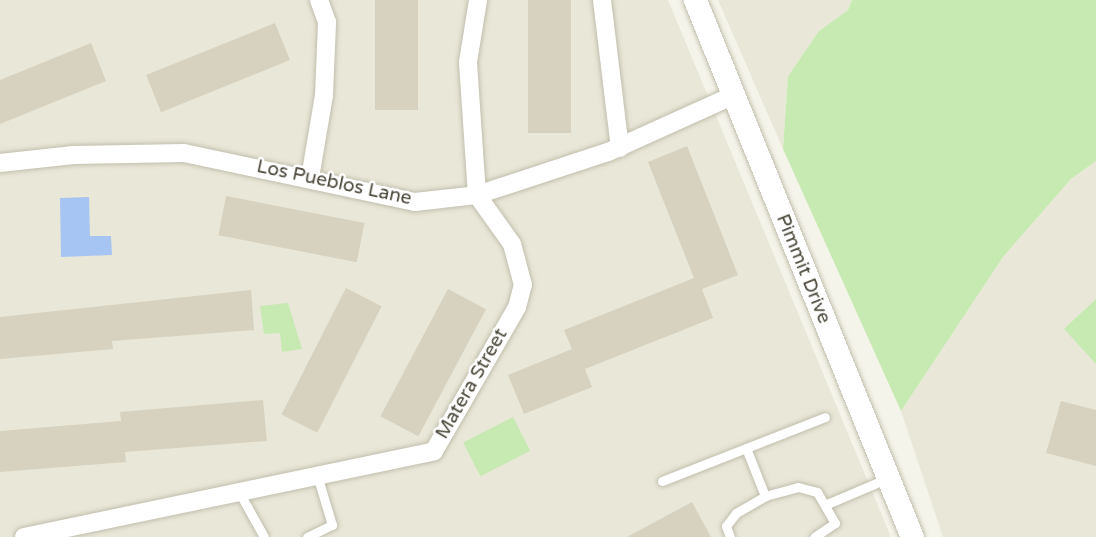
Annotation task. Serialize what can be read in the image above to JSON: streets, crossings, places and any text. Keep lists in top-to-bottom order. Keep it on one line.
{"streets":{"street":["Los Pueblos Lane","Pimmit Drive","Matera Street"]},"crossings":[["Los Pueblos Lane","Pimmit Drive"],["Los Pueblos Lane","Matera Street"]]}
